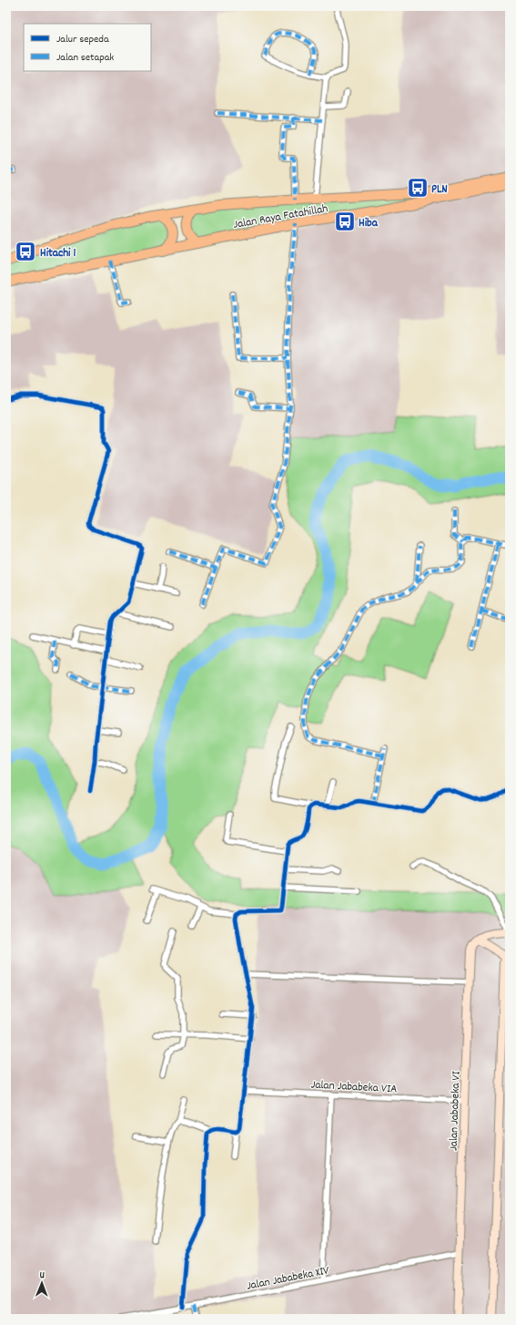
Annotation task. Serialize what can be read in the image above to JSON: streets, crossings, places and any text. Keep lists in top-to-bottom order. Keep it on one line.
{"streets":{"highway":["Jalan Raya Fatahillah"],"street":["Jalan Jababeka VIA","Jalan Jababeka VI","Jalan Jababeka XIV"]},"crossings":[["Jalan Jababeka VIA","Jalan Jababeka VI"],["Jalan Jababeka VI","Jalan Jababeka XIV"]],"places":{"bus stop":["PLN","Hiba","Hitachi 1"]},"legend":["Jalur sepeda","Jalan setapak"],"north":"top"}
